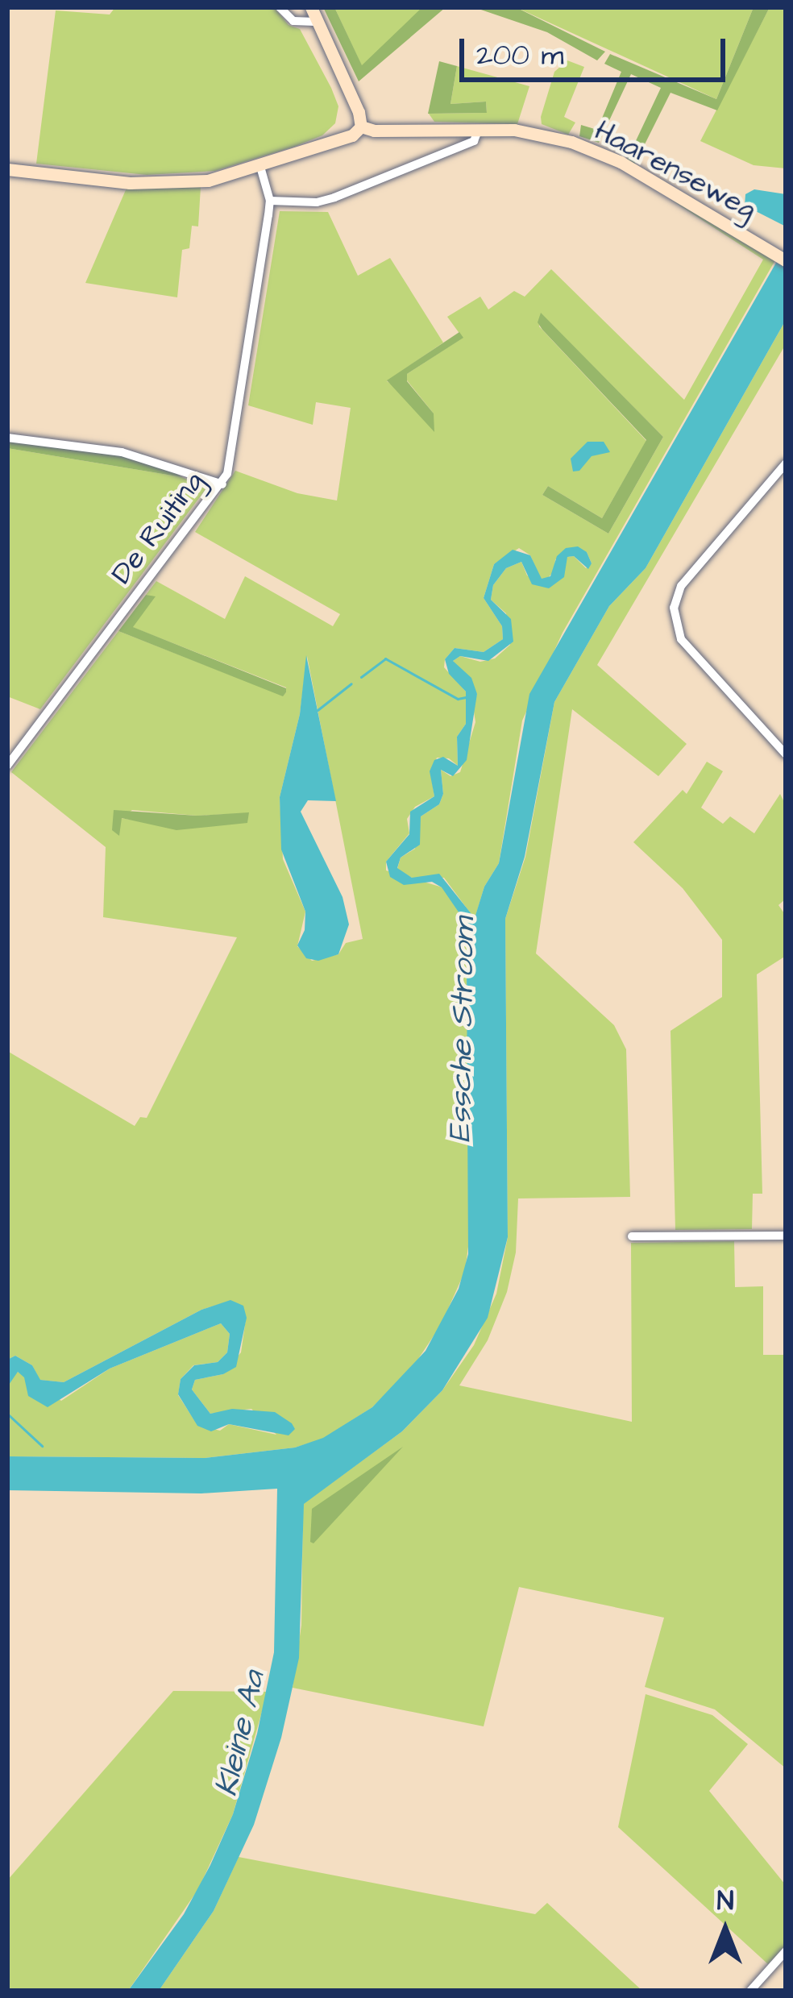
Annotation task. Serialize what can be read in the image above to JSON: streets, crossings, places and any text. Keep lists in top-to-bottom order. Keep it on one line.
{"streets":{"street":["Haarenseweg","De Ruiting"]},"water":["Essche Stroom","Kleine Aa"],"scale_bar":"200 m","north":"top"}
